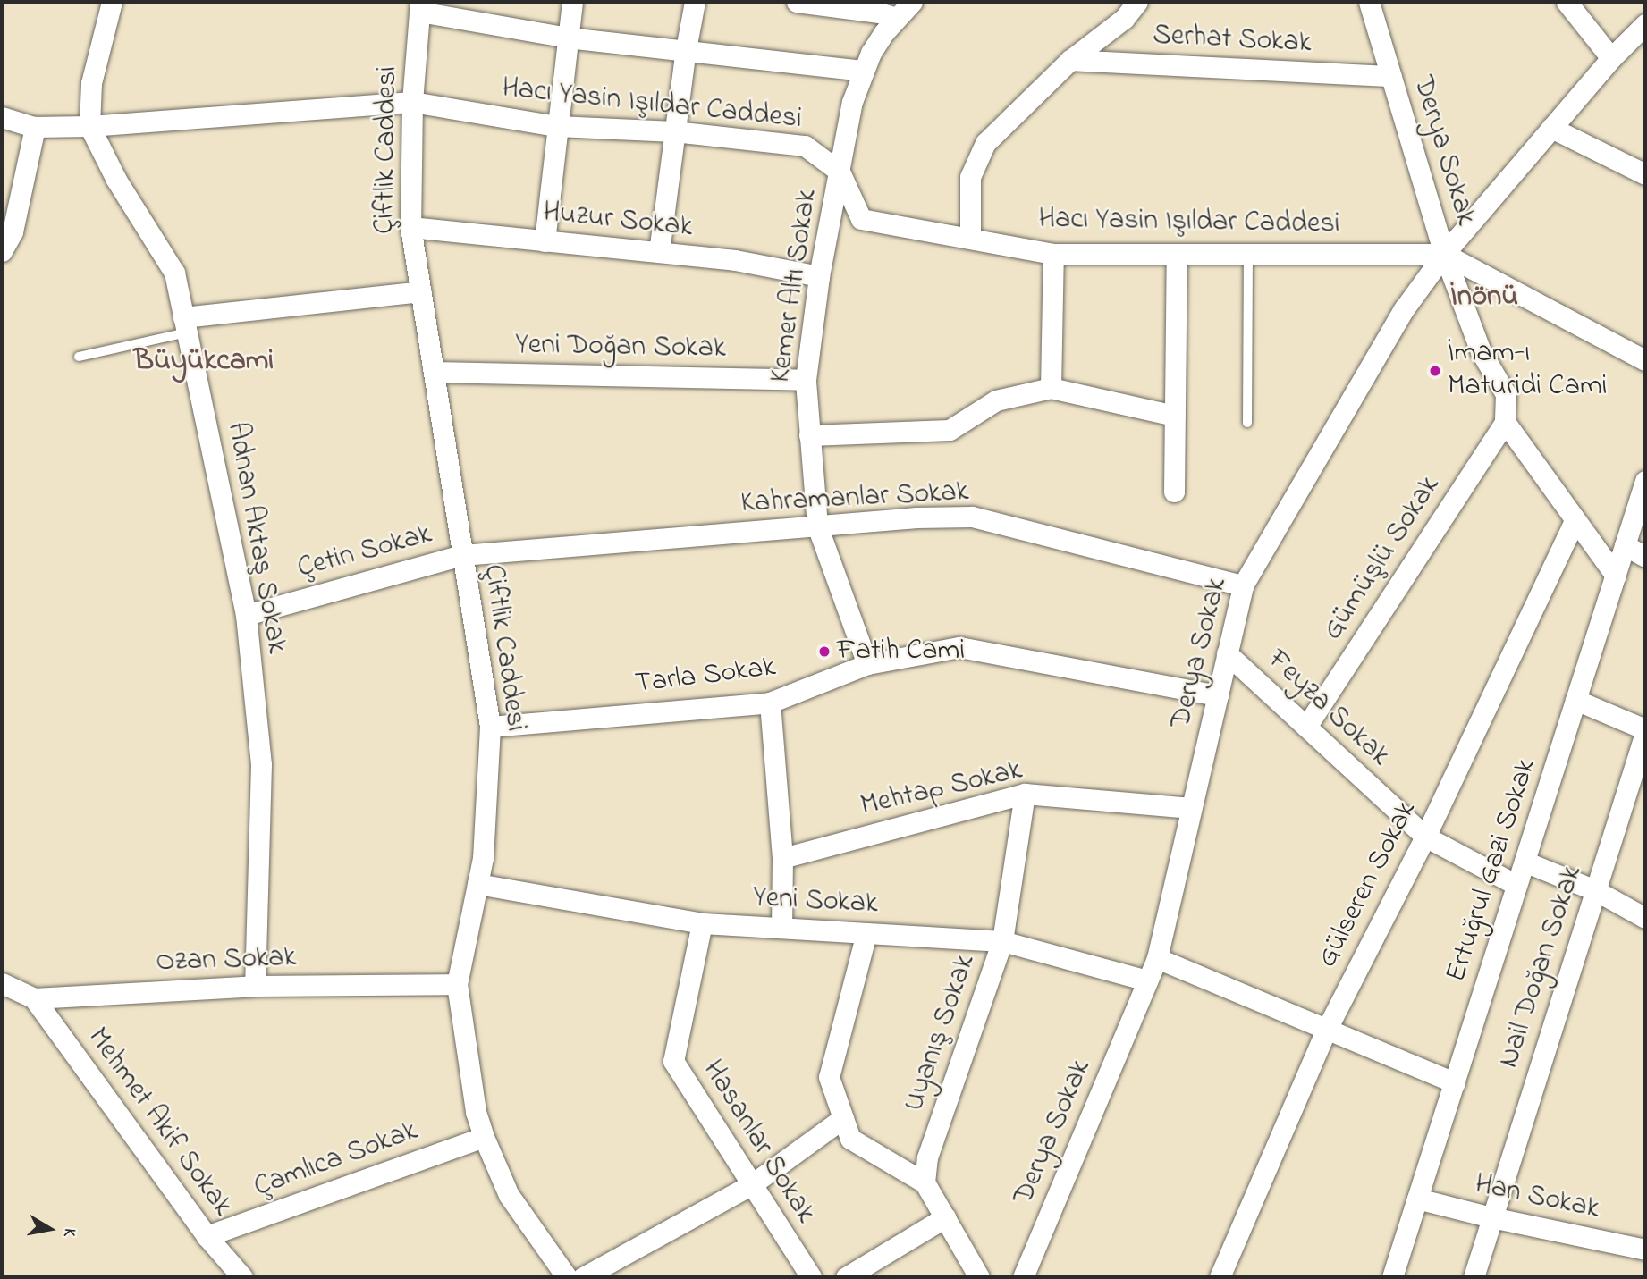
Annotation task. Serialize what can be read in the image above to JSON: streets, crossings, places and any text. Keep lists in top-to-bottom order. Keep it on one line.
{"streets":{"street":["Serhat Sokak","Hacı Yasin Işıldar Caddesi","Çiftlik Caddesi","Derya Sokak","Huzur Sokak","Kemer Altı Sokak","Yeni Doğan Sokak","Kahramanlar Sokak","Adnan Aktaş Sokak","Çetin Sokak","Gümüşlü Sokak","Tarla Sokak","Feyza Sokak","Mehtap Sokak","Ertuğrul Gazi Sokak","Gülseren Sokak","Yeni Sokak","Ozan Sokak","Nail Doğan Sokak","Uyanış Sokak","Mehmet Akif Sokak","Hasanlar Sokak","Çamlıca Sokak","Han Sokak"]},"crossings":[["Serhat Sokak","Derya Sokak"],["Hacı Yasin Işıldar Caddesi","Çiftlik Caddesi"],["Hacı Yasin Işıldar Caddesi","Derya Sokak"],["Hacı Yasin Işıldar Caddesi","Kemer Altı Sokak"],["Hacı Yasin Işıldar Caddesi","Adnan Aktaş Sokak"],["Çiftlik Caddesi","Huzur Sokak"],["Çiftlik Caddesi","Yeni Doğan Sokak"],["Çiftlik Caddesi","Kahramanlar Sokak"],["Çiftlik Caddesi","Çetin Sokak"],["Çiftlik Caddesi","Tarla Sokak"],["Çiftlik Caddesi","Yeni Sokak"],["Çiftlik Caddesi","Ozan Sokak"],["Çiftlik Caddesi","Çamlıca Sokak"],["Derya Sokak","Kahramanlar Sokak"],["Derya Sokak","Tarla Sokak"],["Derya Sokak","Feyza Sokak"],["Derya Sokak","Mehtap Sokak"],["Derya Sokak","Yeni Sokak"],["Huzur Sokak","Kemer Altı Sokak"],["Kemer Altı Sokak","Yeni Doğan Sokak"],["Kemer Altı Sokak","Kahramanlar Sokak"],["Kemer Altı Sokak","Tarla Sokak"],["Kahramanlar Sokak","Çetin Sokak"],["Adnan Aktaş Sokak","Çetin Sokak"],["Adnan Aktaş Sokak","Ozan Sokak"],["Gümüşlü Sokak","Feyza Sokak"],["Feyza Sokak","Ertuğrul Gazi Sokak"],["Feyza Sokak","Gülseren Sokak"],["Mehtap Sokak","Uyanış Sokak"],["Ertuğrul Gazi Sokak","Han Sokak"],["Yeni Sokak","Uyanış Sokak"],["Yeni Sokak","Hasanlar Sokak"],["Ozan Sokak","Mehmet Akif Sokak"],["Nail Doğan Sokak","Han Sokak"],["Mehmet Akif Sokak","Çamlıca Sokak"]],"districts":["İnönü","Büyükcami"],"places":["İmam-ı Maturidi Cami","Fatih Cami"],"north":"right"}
